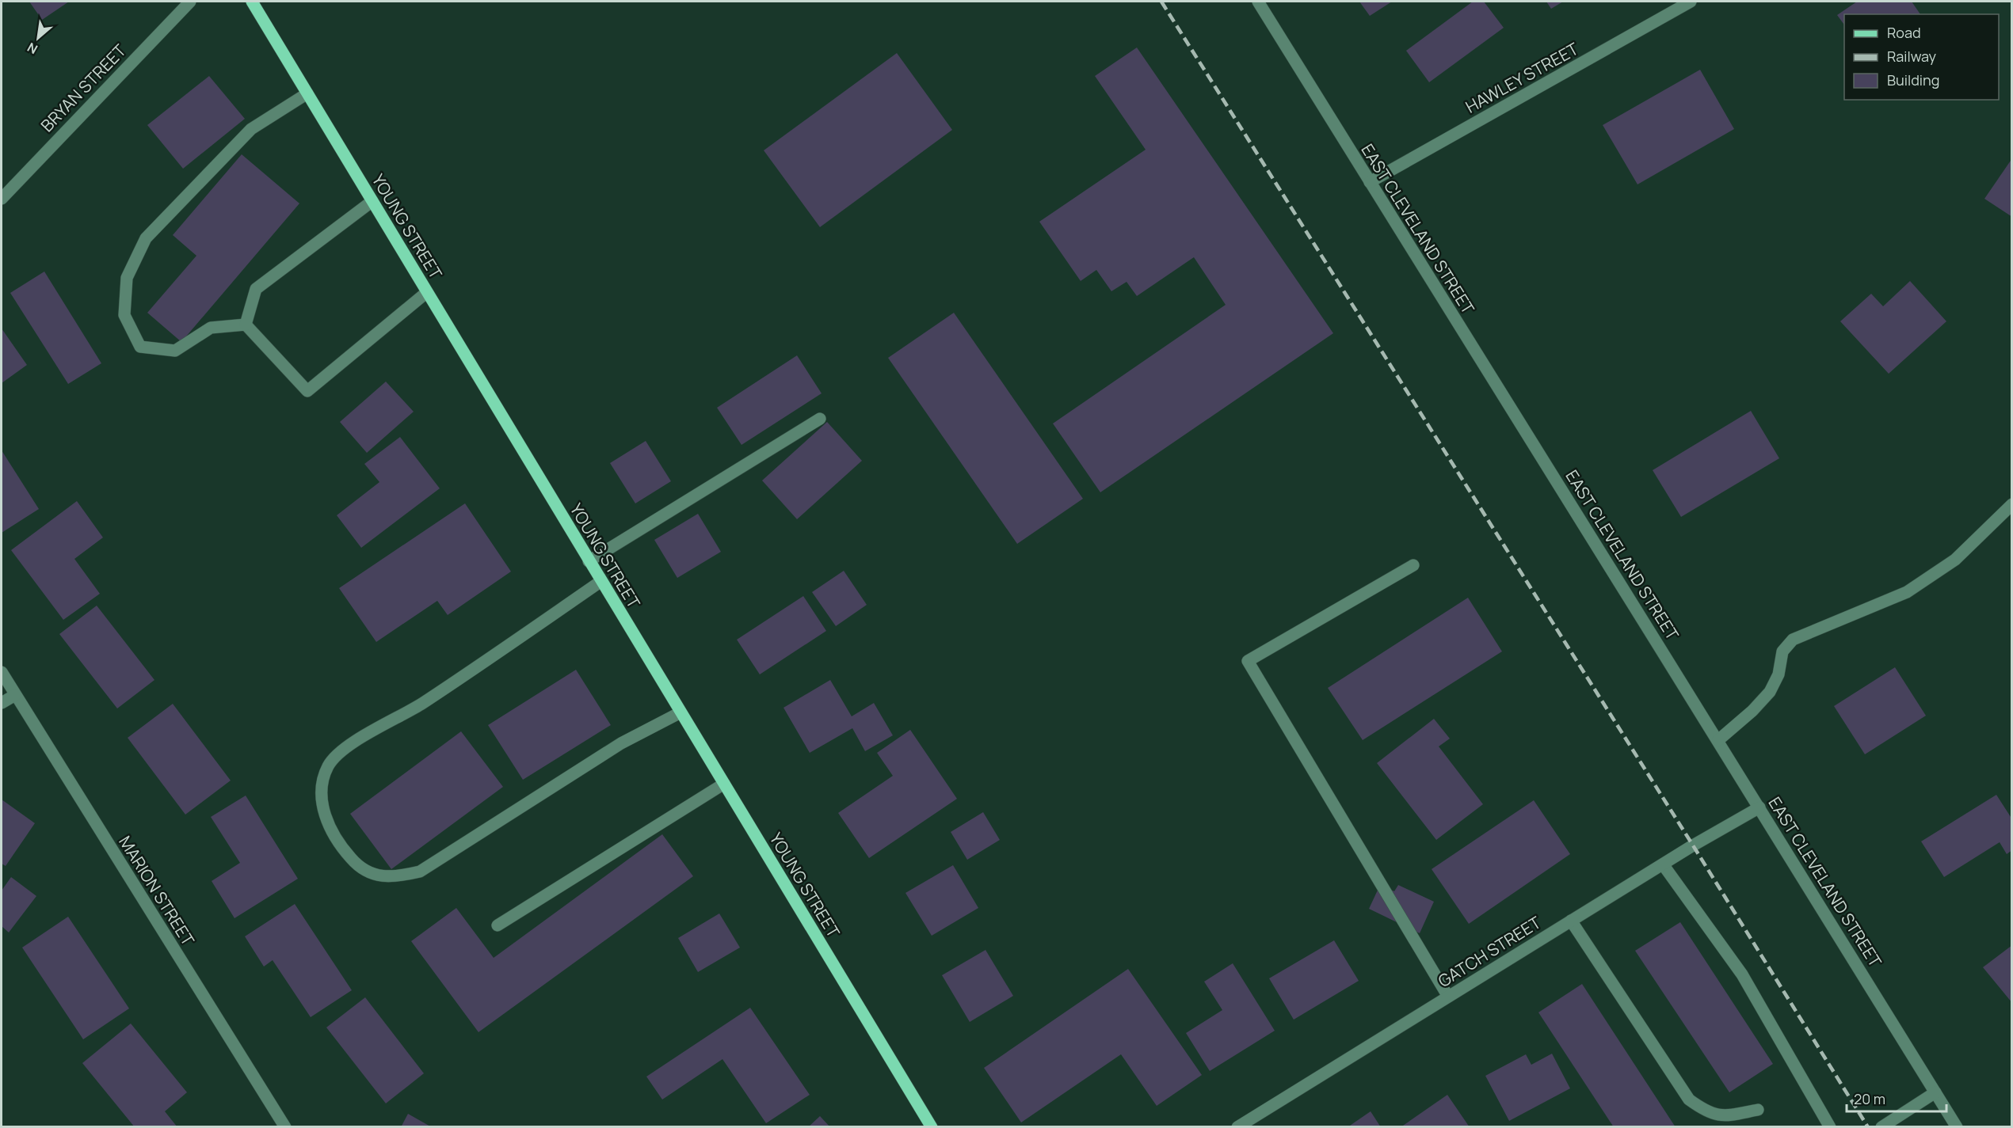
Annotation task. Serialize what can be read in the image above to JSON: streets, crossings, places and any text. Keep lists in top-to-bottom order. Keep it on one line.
{"streets":{"main road":["YOUNG STREET"],"street":["HAWLEY STREET","BRYAN STREET","EAST CLEVELAND STREET","MARION STREET","GATCH STREET"]},"crossings":[["HAWLEY STREET","EAST CLEVELAND STREET"],["EAST CLEVELAND STREET","GATCH STREET"]],"legend":["Road","Railway","Building"],"scale_bar":"20 m","north":"bottom left"}
